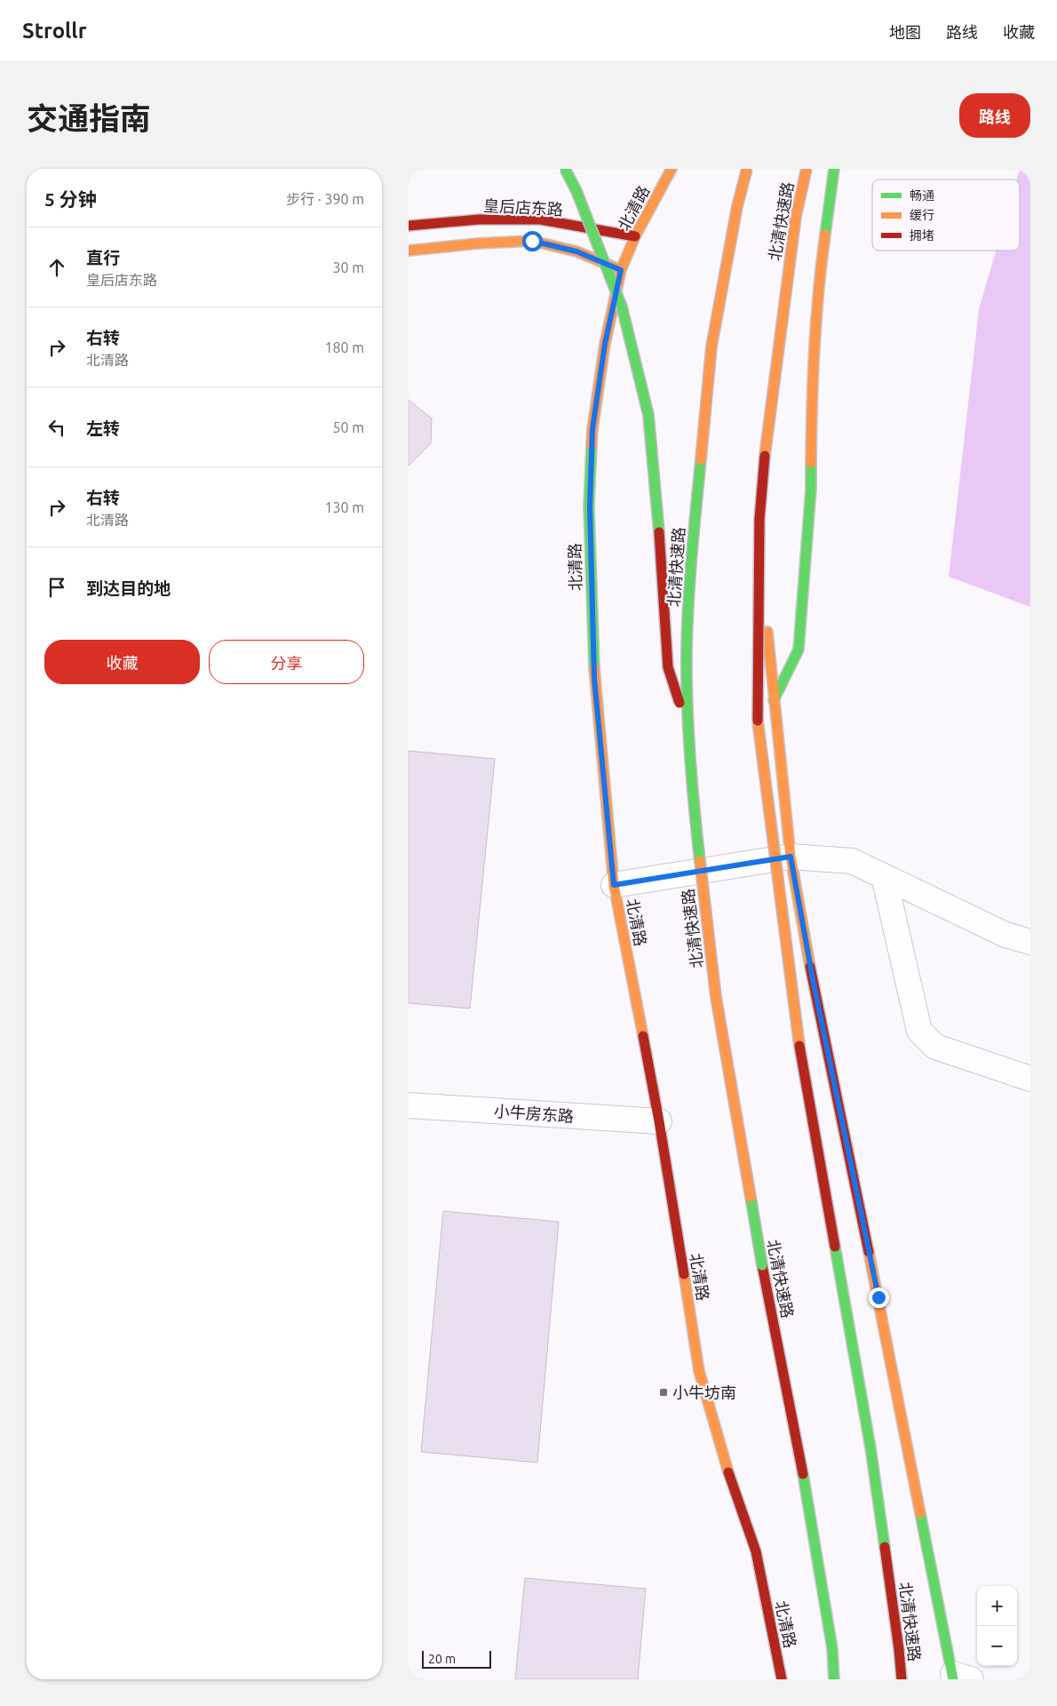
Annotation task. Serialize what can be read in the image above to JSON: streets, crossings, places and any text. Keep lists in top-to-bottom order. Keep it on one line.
{"streets":{"main road":["皇后店东路","北清路","北清快速路"],"street":["小牛房东路"]},"crossings":[["皇后店东路","北清路"],["北清路","小牛房东路"]],"places":{"transit":["小牛坊南"]},"legend":["畅通","缓行","拥堵"],"scale_bar":"20 m","page":{"header":"Strollr","nav":["地图","路线","收藏"],"title":"交通指南","buttons":["路线",["收藏","分享"]],"heading":["5 分钟","步行 · 390 m"],"list":[["直行","皇后店东路","30 m"],["右转","北清路","180 m"],["左转","50 m"],["右转","北清路","130 m"],"到达目的地"],"map_buttons":["+","−"],"scale":"20 m"}}
